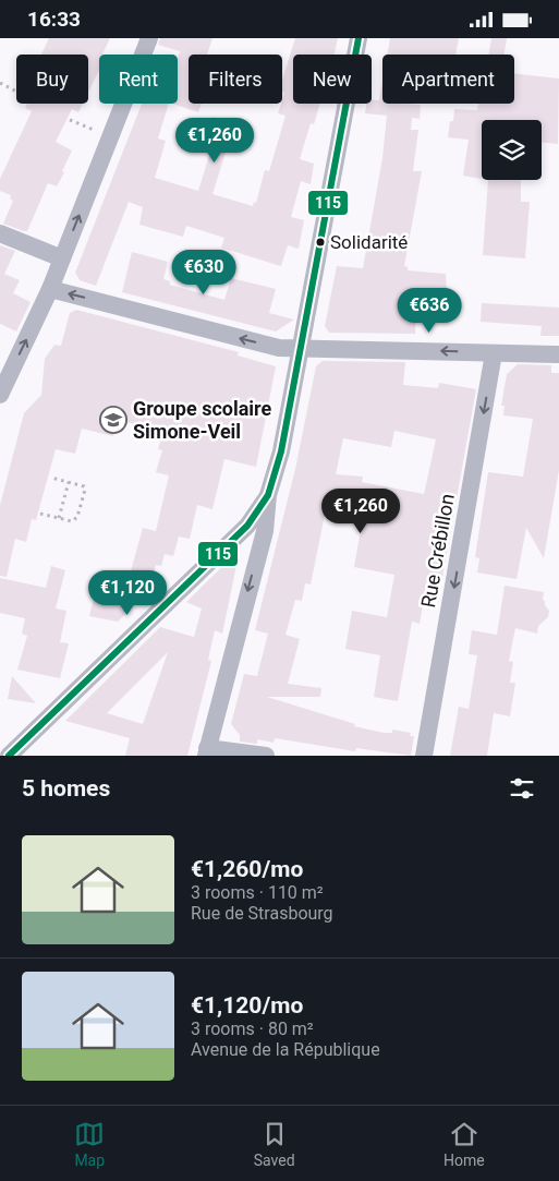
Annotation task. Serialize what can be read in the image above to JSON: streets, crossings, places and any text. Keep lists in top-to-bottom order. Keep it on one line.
{"streets":{"street":["Rue Crébillon"]},"one_way":["Rue Crébillon"],"places":{"other":["Solidarité"],"school or university":["Groupe scolaire Simone-Veil"]},"lines":["transit line 115"],"page":{"status":"16:33","chip":["Buy","Rent","Filters","New","Apartment"],"price":["€1,260","€630","€636","€1,260","€1,120"],"heading":"5 homes","list":[{"name":"€1,260/mo","note":"3 rooms · 110 m² · Rue de Strasbourg"},{"name":"€1,120/mo","note":"3 rooms · 80 m² · Avenue de la République"}],"tabs":["Map","Saved","Home"]}}
